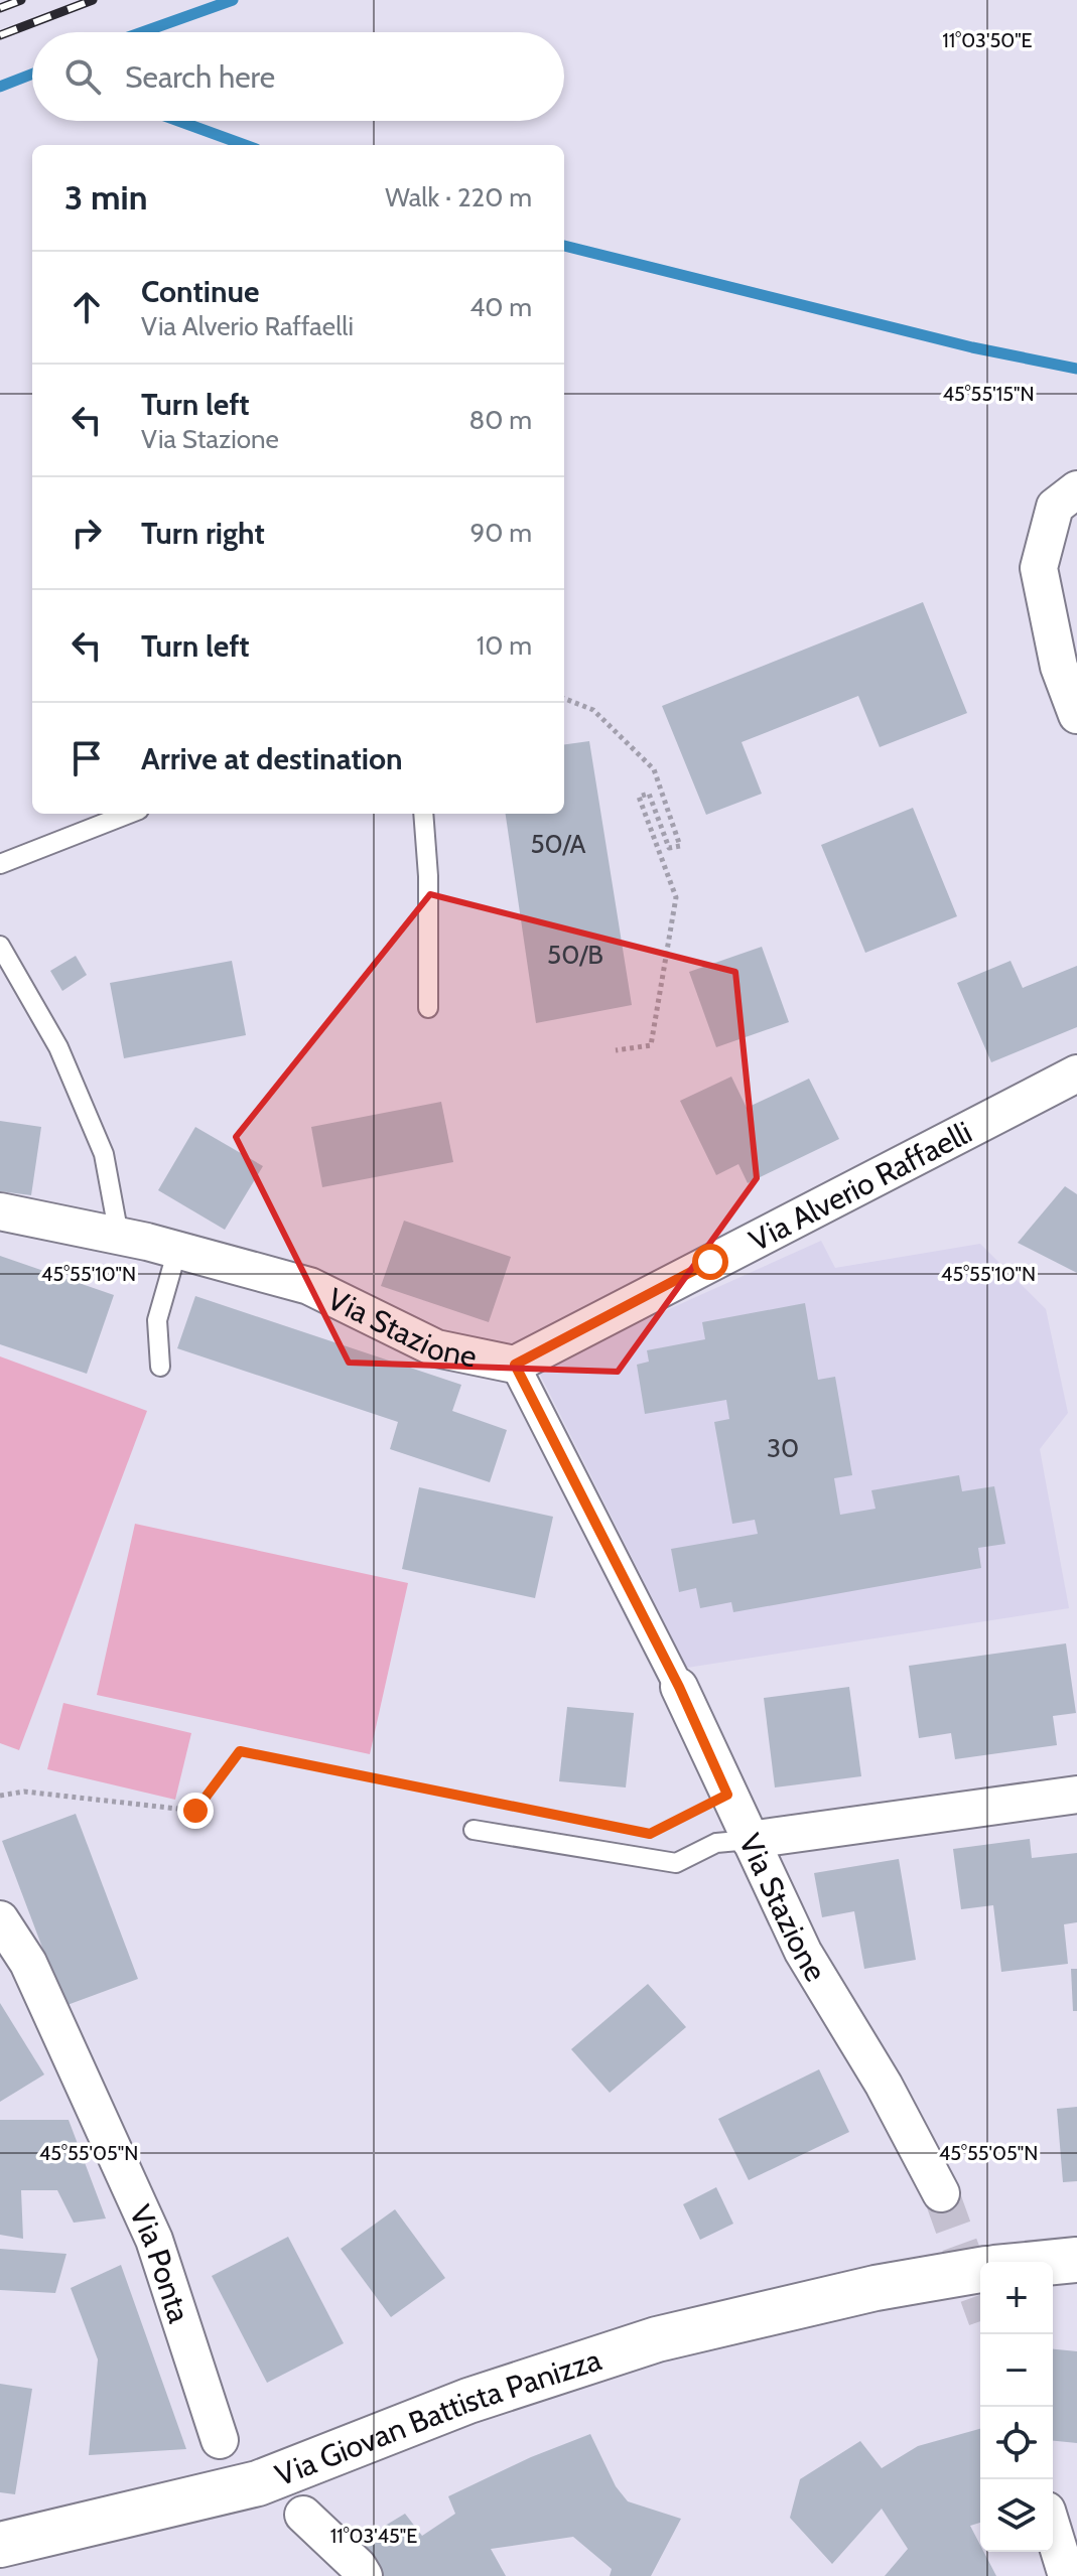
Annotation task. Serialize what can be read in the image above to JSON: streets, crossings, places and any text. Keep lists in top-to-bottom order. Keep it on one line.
{"streets":{"main road":["Via Giovan Battista Panizza"],"street":["Via Alverio Raffaelli","Via Stazione","Via Ponta"]},"crossings":[["Via Alverio Raffaelli","Via Stazione"]],"house_numbers":["50/A","50/B","30"],"page":{"search":"Search here","heading":["3 min","Walk · 220 m"],"list":[["Continue","Via Alverio Raffaelli","40 m"],["Turn left","Via Stazione","80 m"],["Turn right","90 m"],["Turn left","10 m"],"Arrive at destination"],"map_buttons":["+","−"]},"coordinates":["11°03'50\"E","45°55'15\"N","45°55'10\"N","45°55'05\"N","11°03'45\"E"]}
